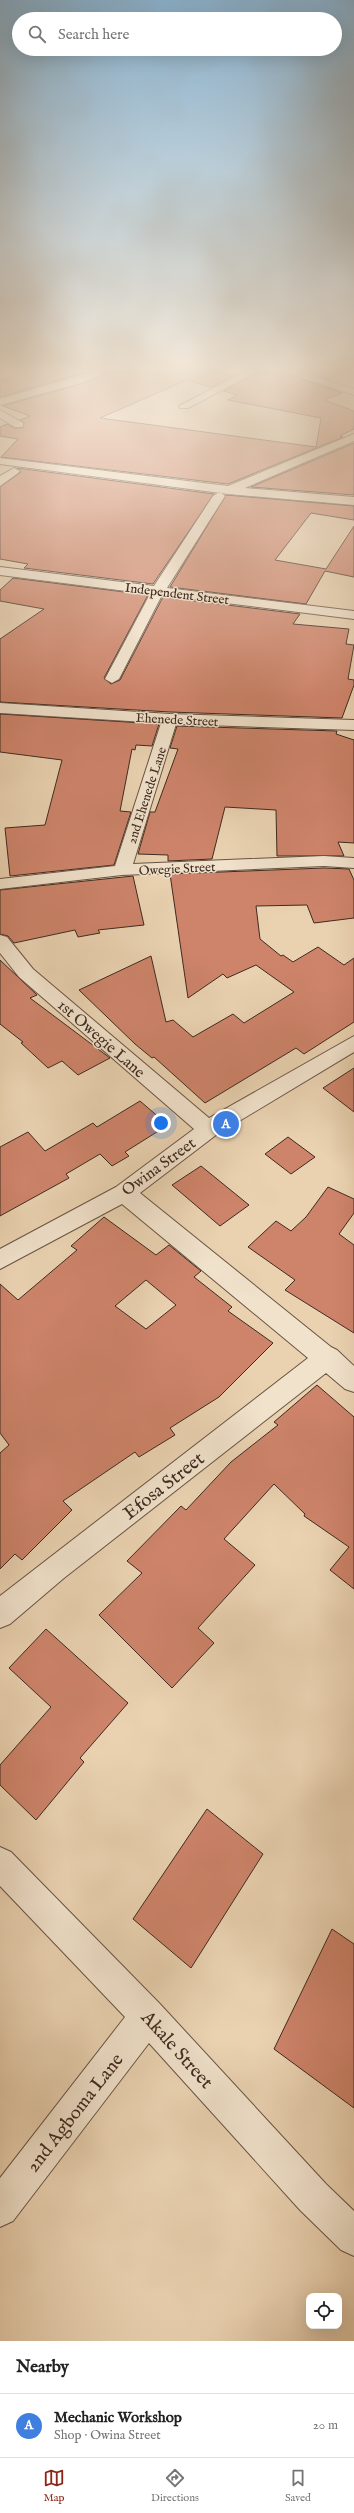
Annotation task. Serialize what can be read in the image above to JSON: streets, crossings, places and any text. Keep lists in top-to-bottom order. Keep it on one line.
{"streets":{"street":["Independent Street","Ehenede Street","2nd Ehenede Lane","Owegie Street","1st Owegie Lane","Owina Street","Efosa Street","Akale Street","2nd Agboma Lane"]},"crossings":[["Ehenede Street","2nd Ehenede Lane"],["2nd Ehenede Lane","Owegie Street"],["1st Owegie Lane","Owina Street"],["Akale Street","2nd Agboma Lane"]],"page":{"search":"Search here","pins":"A","heading":"Nearby","list":[{"mark":"A","name":"Mechanic Workshop","note":"Shop · Owina Street","value":"20 m"}],"nav":["Map","Directions","Saved"]}}
